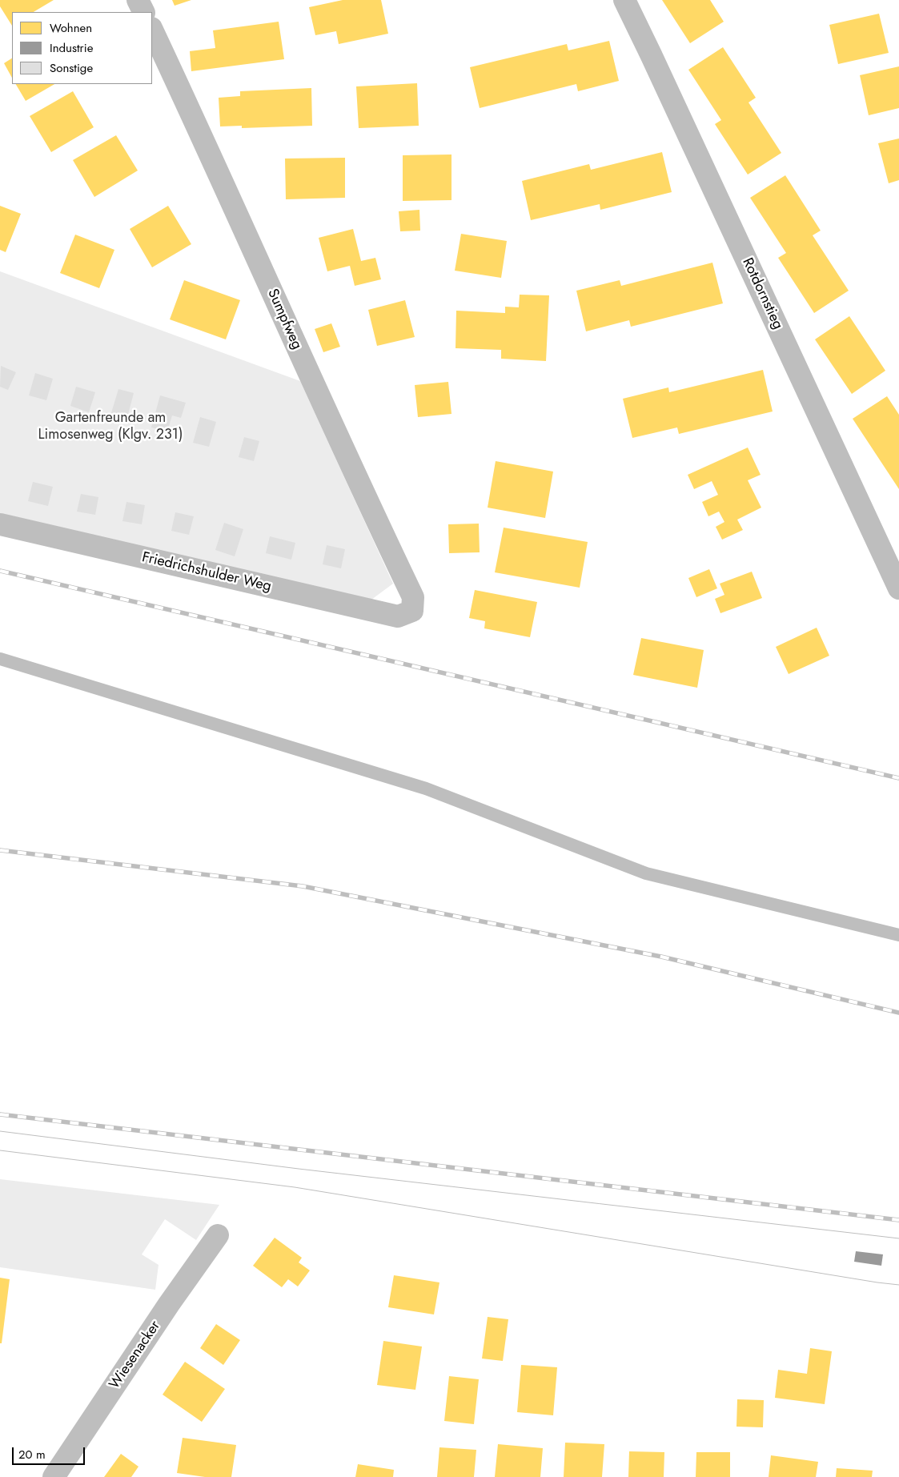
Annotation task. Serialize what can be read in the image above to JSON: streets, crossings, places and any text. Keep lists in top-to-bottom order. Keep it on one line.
{"streets":{"street":["Rotdornstieg","Sumpfweg","Friedrichshulder Weg","Wiesenacker"]},"crossings":[["Sumpfweg","Friedrichshulder Weg"]],"parks":["Gartenfreunde am Limosenweg (Klgv. 231)"],"legend":["Wohnen","Industrie","Sonstige"],"scale_bar":"20 m"}
